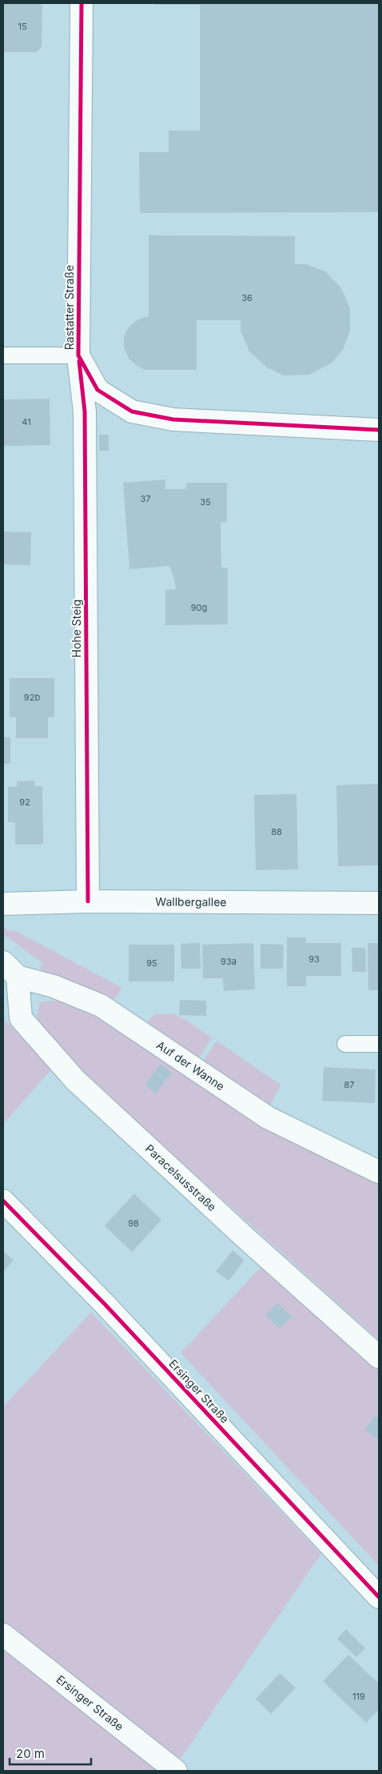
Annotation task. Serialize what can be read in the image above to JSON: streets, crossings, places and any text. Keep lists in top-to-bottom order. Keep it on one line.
{"streets":{"street":["Rastatter Straße","Hohe Steig","Wallbergallee","Auf der Wanne","Paracelsusstraße","Ersinger Straße"]},"crossings":[["Rastatter Straße","Hohe Steig"],["Hohe Steig","Wallbergallee"],["Auf der Wanne","Paracelsusstraße"]],"house_numbers":["15","36","41","37","35","90g","92b","92","88","93","93a","95","87","98","119"],"scale_bar":"20 m"}
